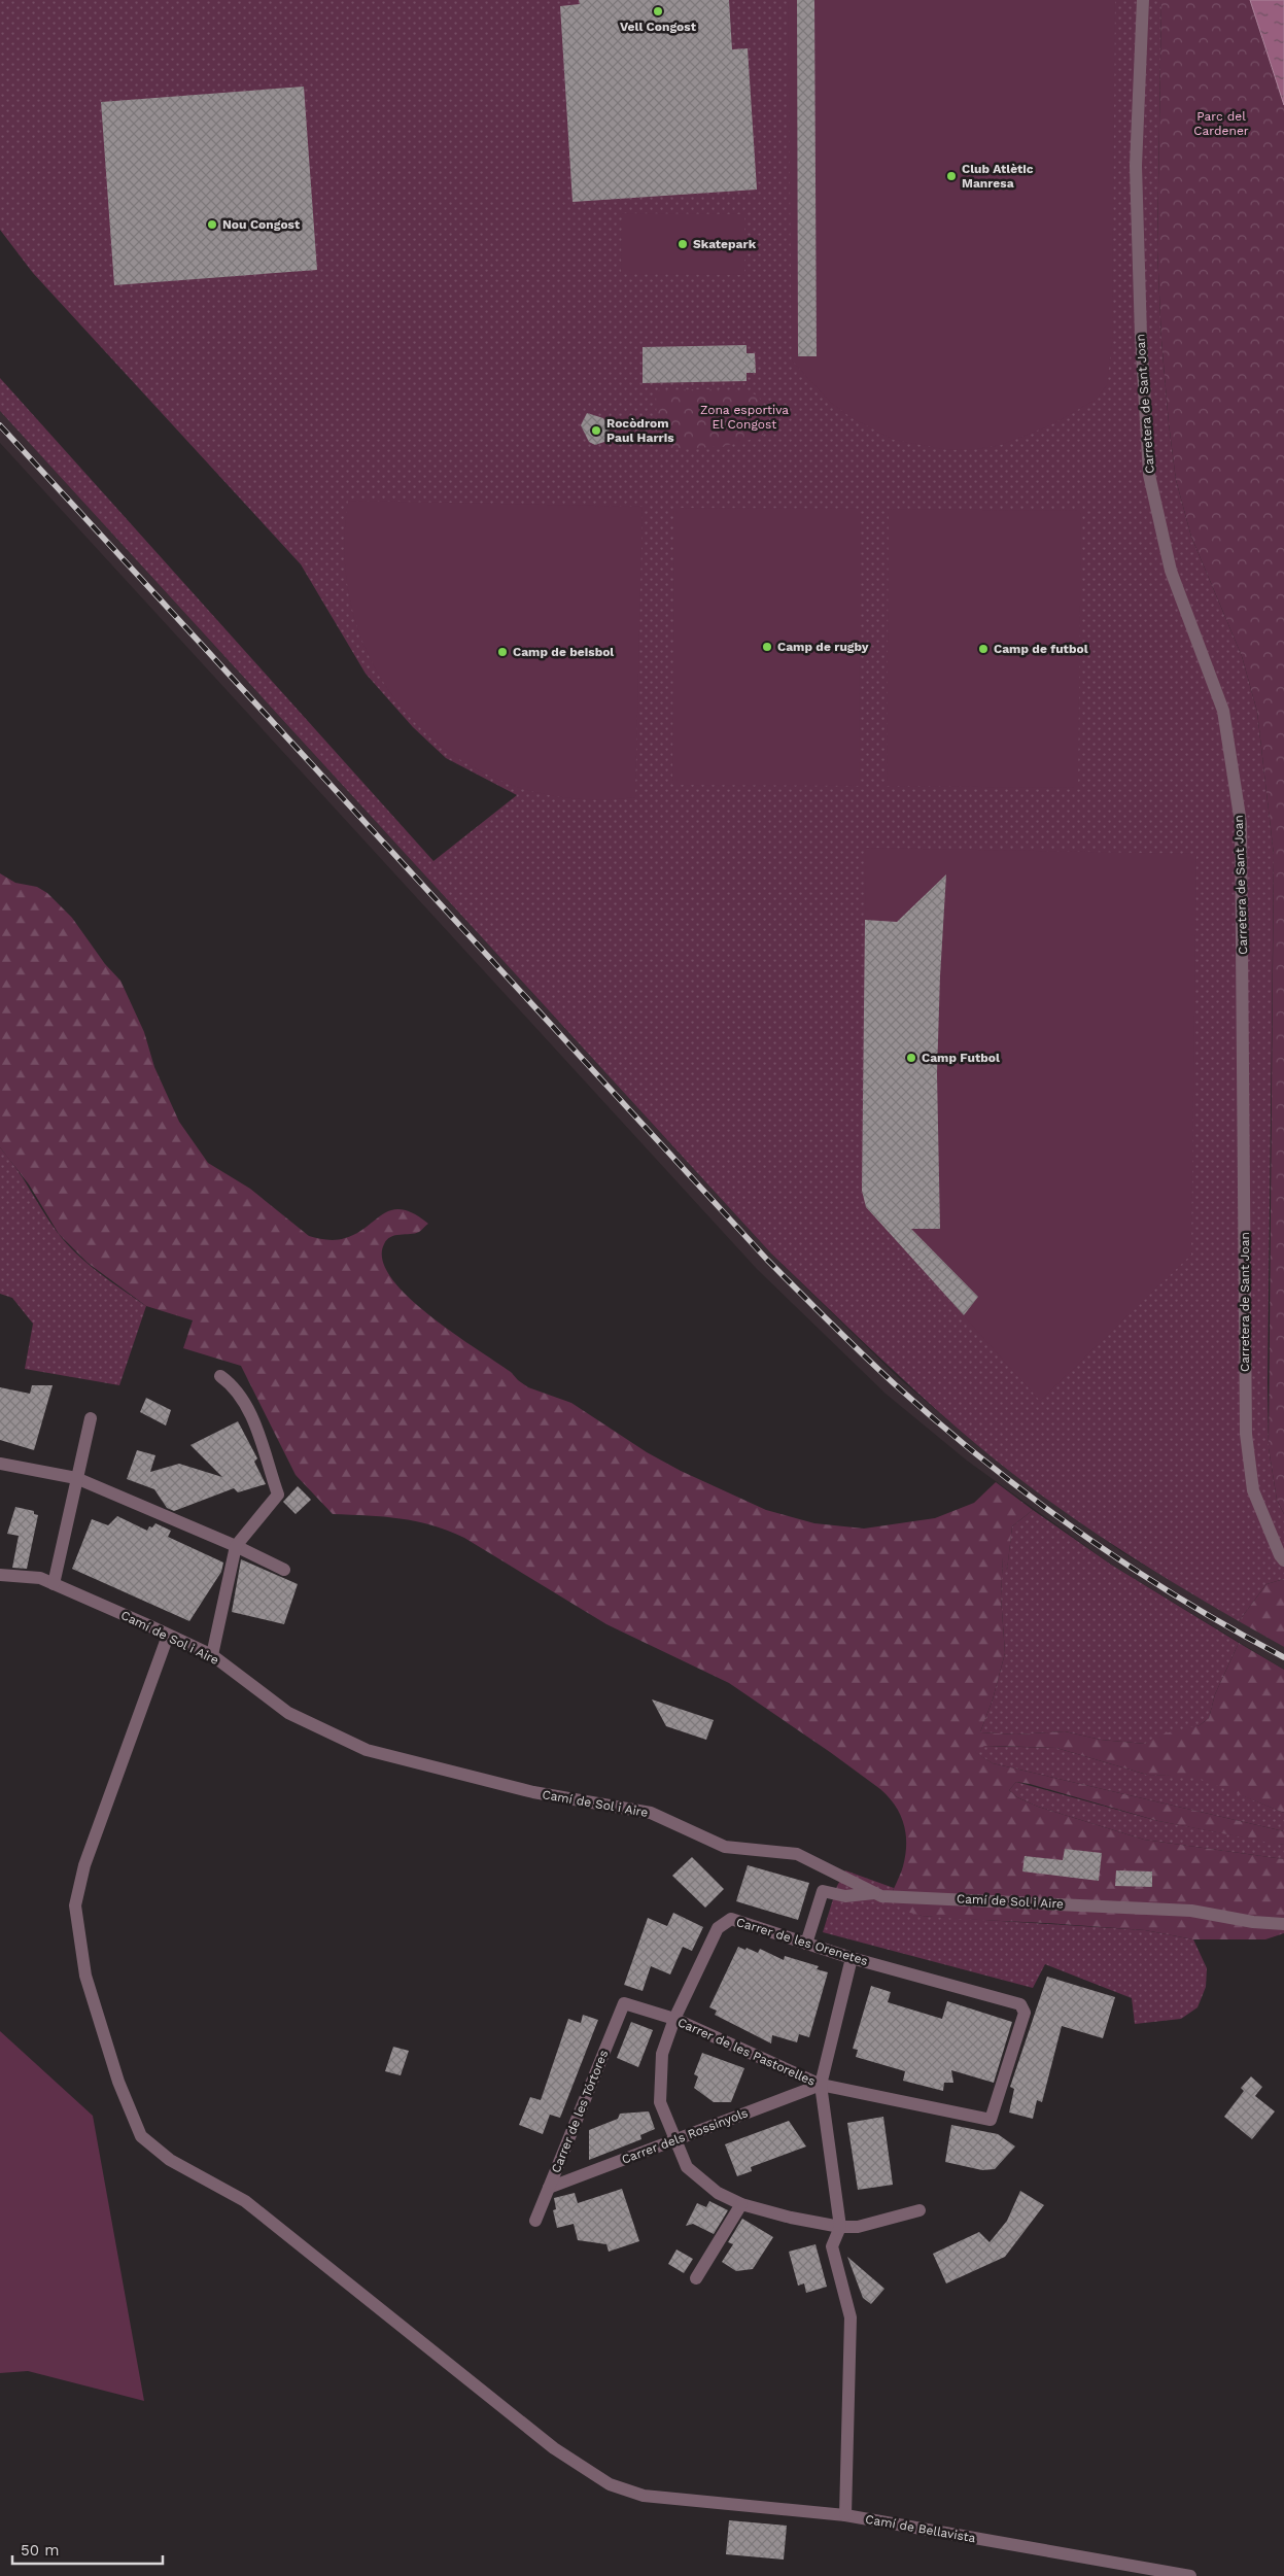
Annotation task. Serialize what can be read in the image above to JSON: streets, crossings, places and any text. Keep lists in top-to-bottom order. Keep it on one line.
{"streets":{"street":["Carretera de Sant Joan","Camí de Sol i Aire","Carrer de les Orenetes","Carrer de les Pastorelles","Carrer de les Tórtores","Carrer dels Rossinyols","Camí de Bellavista"]},"crossings":[["Camí de Sol i Aire","Camí de Bellavista"],["Carrer de les Orenetes","Carrer de les Pastorelles"],["Carrer de les Orenetes","Carrer dels Rossinyols"],["Carrer de les Pastorelles","Carrer de les Tórtores"],["Carrer de les Pastorelles","Carrer dels Rossinyols"],["Carrer de les Tórtores","Carrer dels Rossinyols"]],"parks":["Parc del Cardener","Zona esportiva El Congost"],"places":["Vell Congost","Club Atlètic Manresa","Nou Congost","Skatepark","Rocòdrom Paul Harris","Camp de rugby","Camp de futbol","Camp de beisbol","Camp Futbol"],"scale_bar":"50 m"}
